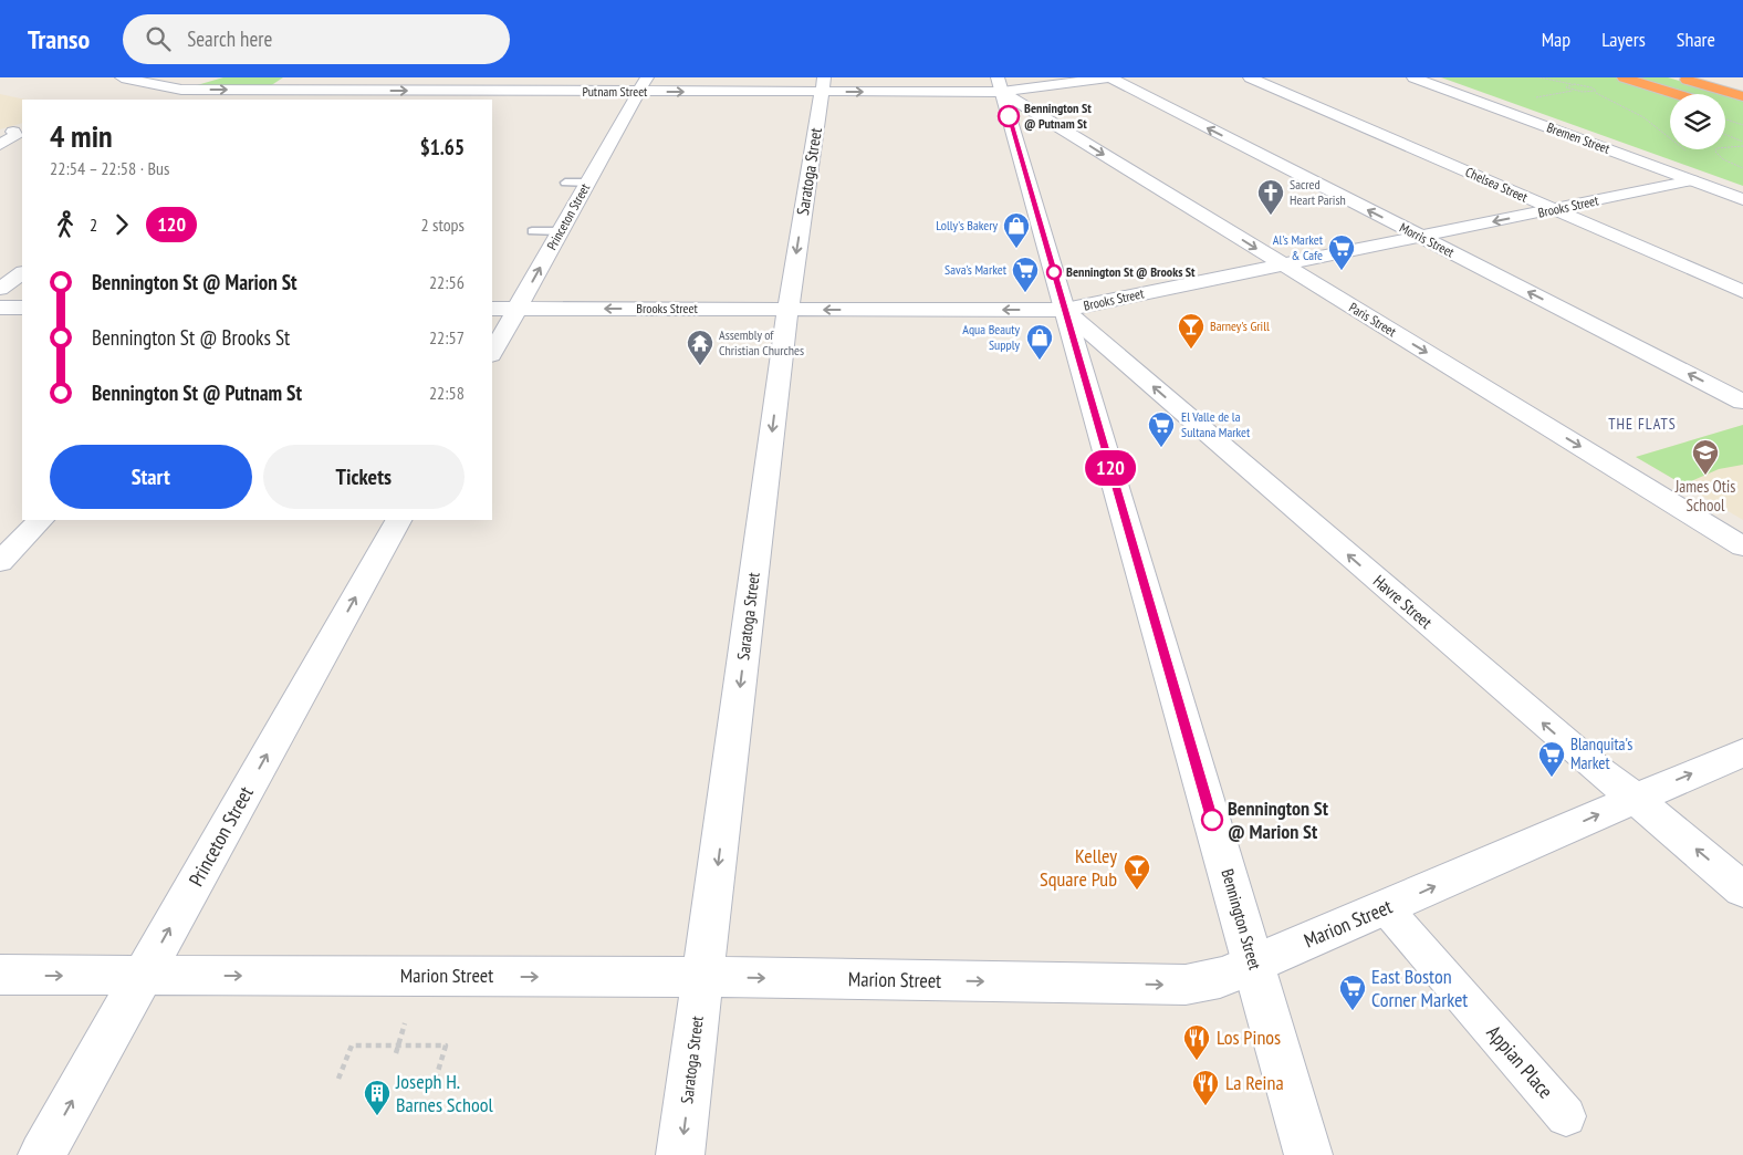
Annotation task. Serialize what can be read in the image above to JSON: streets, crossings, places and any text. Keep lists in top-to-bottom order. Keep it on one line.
{"streets":{"street":["Putnam Street","Bremen Street","Saratoga Street","Chelsea Street","Brooks Street","Princeton Street","Morris Street","Paris Street","Havre Street","Bennington Street","Marion Street","Appian Place"]},"crossings":[["Putnam Street","Saratoga Street"],["Putnam Street","Princeton Street"],["Putnam Street","Morris Street"],["Putnam Street","Paris Street"],["Putnam Street","Bennington Street"],["Bremen Street","Brooks Street"],["Saratoga Street","Brooks Street"],["Saratoga Street","Marion Street"],["Chelsea Street","Brooks Street"],["Brooks Street","Princeton Street"],["Brooks Street","Morris Street"],["Brooks Street","Paris Street"],["Brooks Street","Havre Street"],["Brooks Street","Bennington Street"],["Princeton Street","Marion Street"],["Paris Street","Bennington Street"],["Havre Street","Bennington Street"],["Havre Street","Marion Street"],["Bennington Street","Marion Street"],["Marion Street","Appian Place"]],"one_way":["Putnam Street","Saratoga Street","Brooks Street","Princeton Street","Morris Street","Paris Street","Havre Street","Marion Street"],"districts":["THE FLATS"],"places":{"other":["Bennington St @ Putnam St","Bennington St @ Brooks St","Bennington St @ Marion St"],"church":["Sacred Heart Parish"],"shop":["Lolly's Bakery","Aqua Beauty Supply"],"supermarket":["Al's Market & Cafe","Sava's Market","El Valle de la Sultana Market","Blanquita's Market","East Boston Corner Market"],"bar":["Barney's Grill","Kelley Square Pub"],"temple":["Assembly of Christian Churches"],"school or university":["James Otis School"],"restaurant":["Los Pinos","La Reina"],"building":["Joseph H. Barnes School"]},"lines":["bus line 120"],"page":{"header":"Transo","search":"Search here","nav":["Map","Layers","Share"],"on_map":"120","heading":["4 min","22:54 – 22:58 · Bus","$1.65"],"legs":["2","120","2 stops"],"list":[{"name":"Bennington St @ Marion St","value":"22:56"},{"name":"Bennington St @ Brooks St","value":"22:57"},{"name":"Bennington St @ Putnam St","value":"22:58"}],"buttons":["Start","Tickets"]}}
